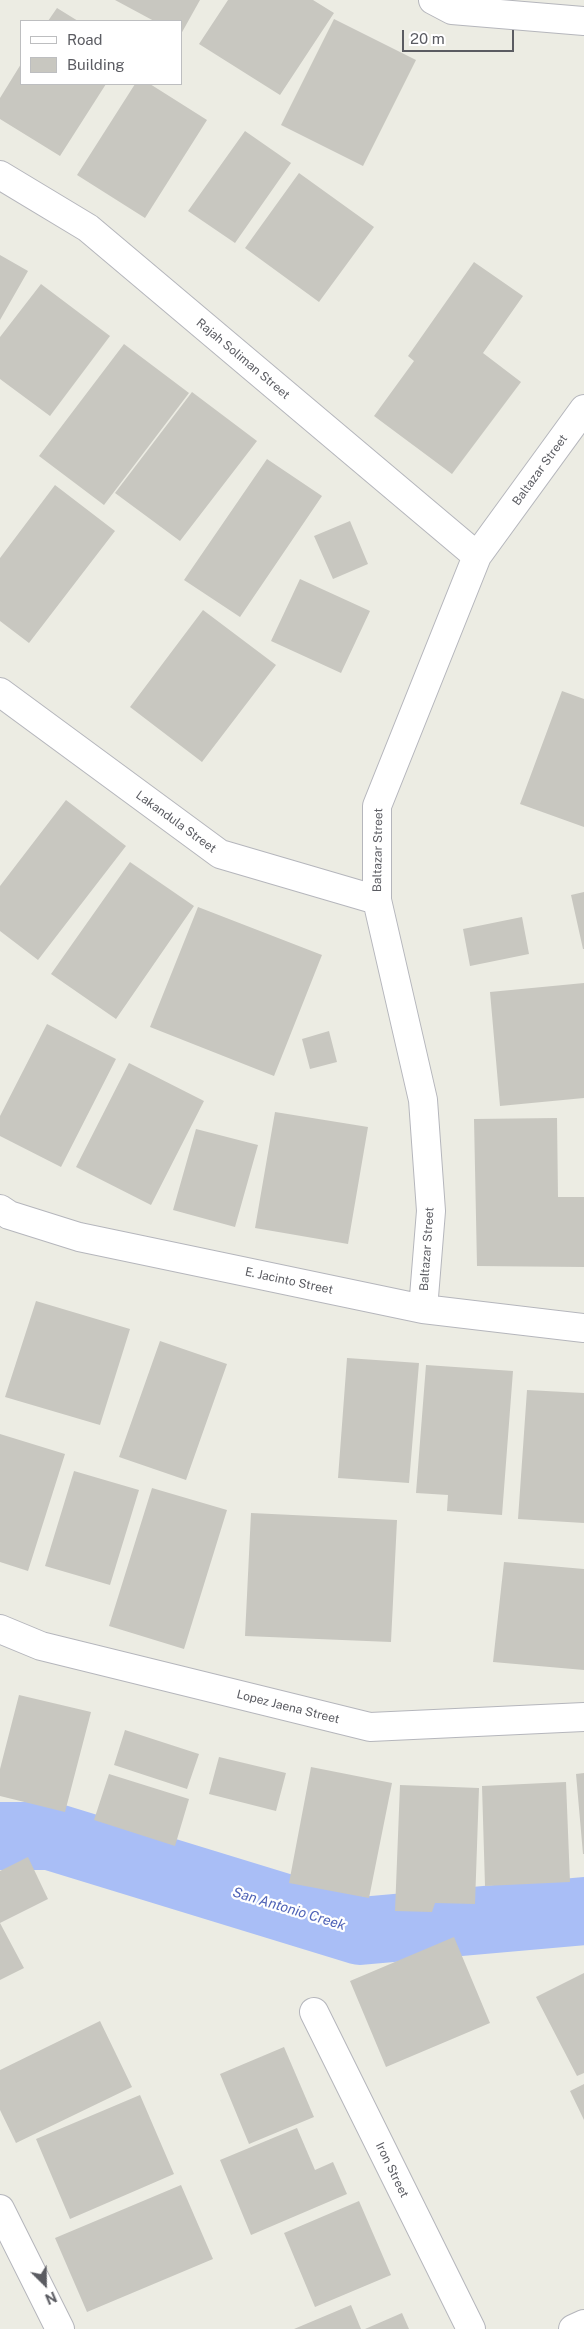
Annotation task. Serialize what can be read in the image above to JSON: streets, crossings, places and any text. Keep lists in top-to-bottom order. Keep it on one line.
{"streets":{"street":["Rajah Soliman Street","Baltazar Street","Lakandula Street","E. Jacinto Street","Lopez Jaena Street","Iron Street"]},"crossings":[["Rajah Soliman Street","Baltazar Street"],["Baltazar Street","Lakandula Street"],["Baltazar Street","E. Jacinto Street"]],"water":["San Antonio Creek"],"legend":["Road","Building"],"scale_bar":"20 m","north":"bottom right"}
